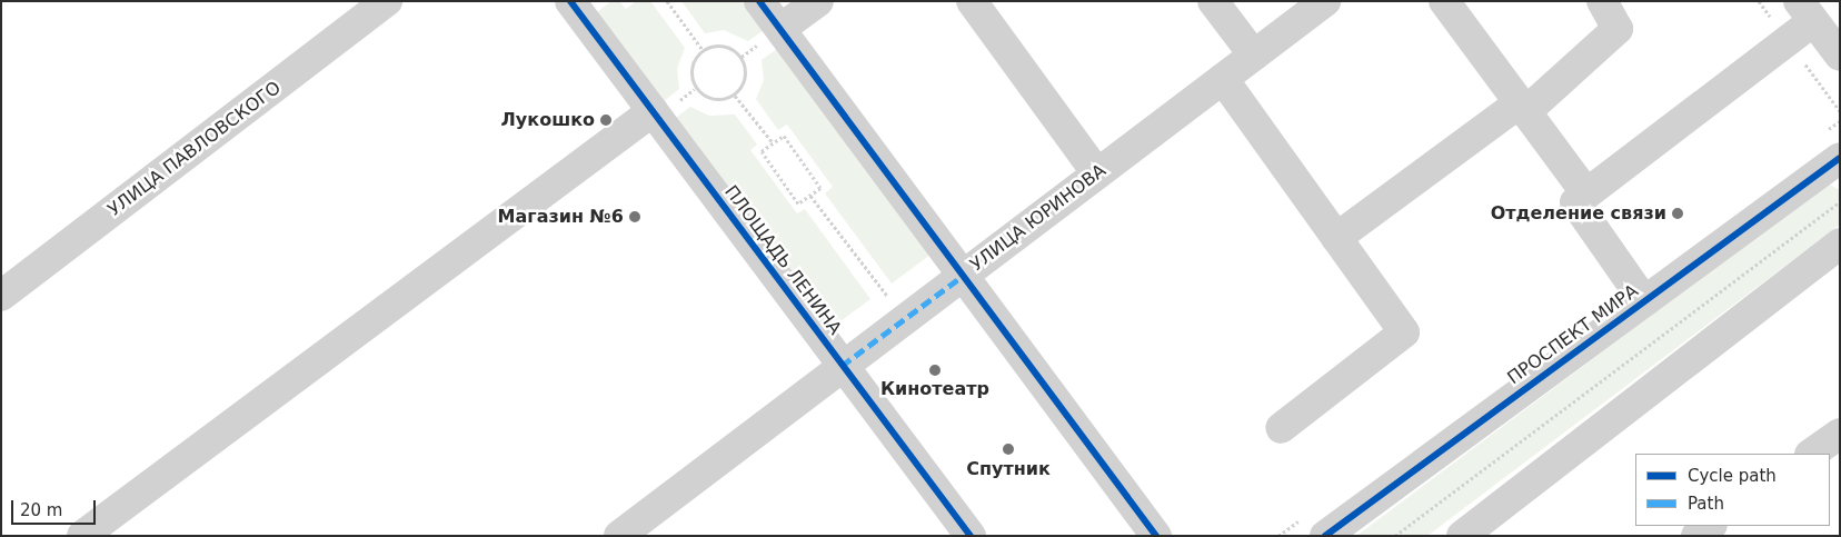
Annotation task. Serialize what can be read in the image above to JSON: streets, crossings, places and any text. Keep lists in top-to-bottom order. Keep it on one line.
{"streets":{"street":["УЛИЦА ПАВЛОВСКОГО","УЛИЦА ЮРИНОВА","ПЛОЩАДЬ ЛЕНИНА","ПРОСПЕКТ МИРА"]},"crossings":[["УЛИЦА ЮРИНОВА","ПЛОЩАДЬ ЛЕНИНА"]],"places":["Лукошко","Отделение связи","Магазин №6","Кинотеатр","Спутник"],"legend":["Cycle path","Path"],"scale_bar":"20 m"}
